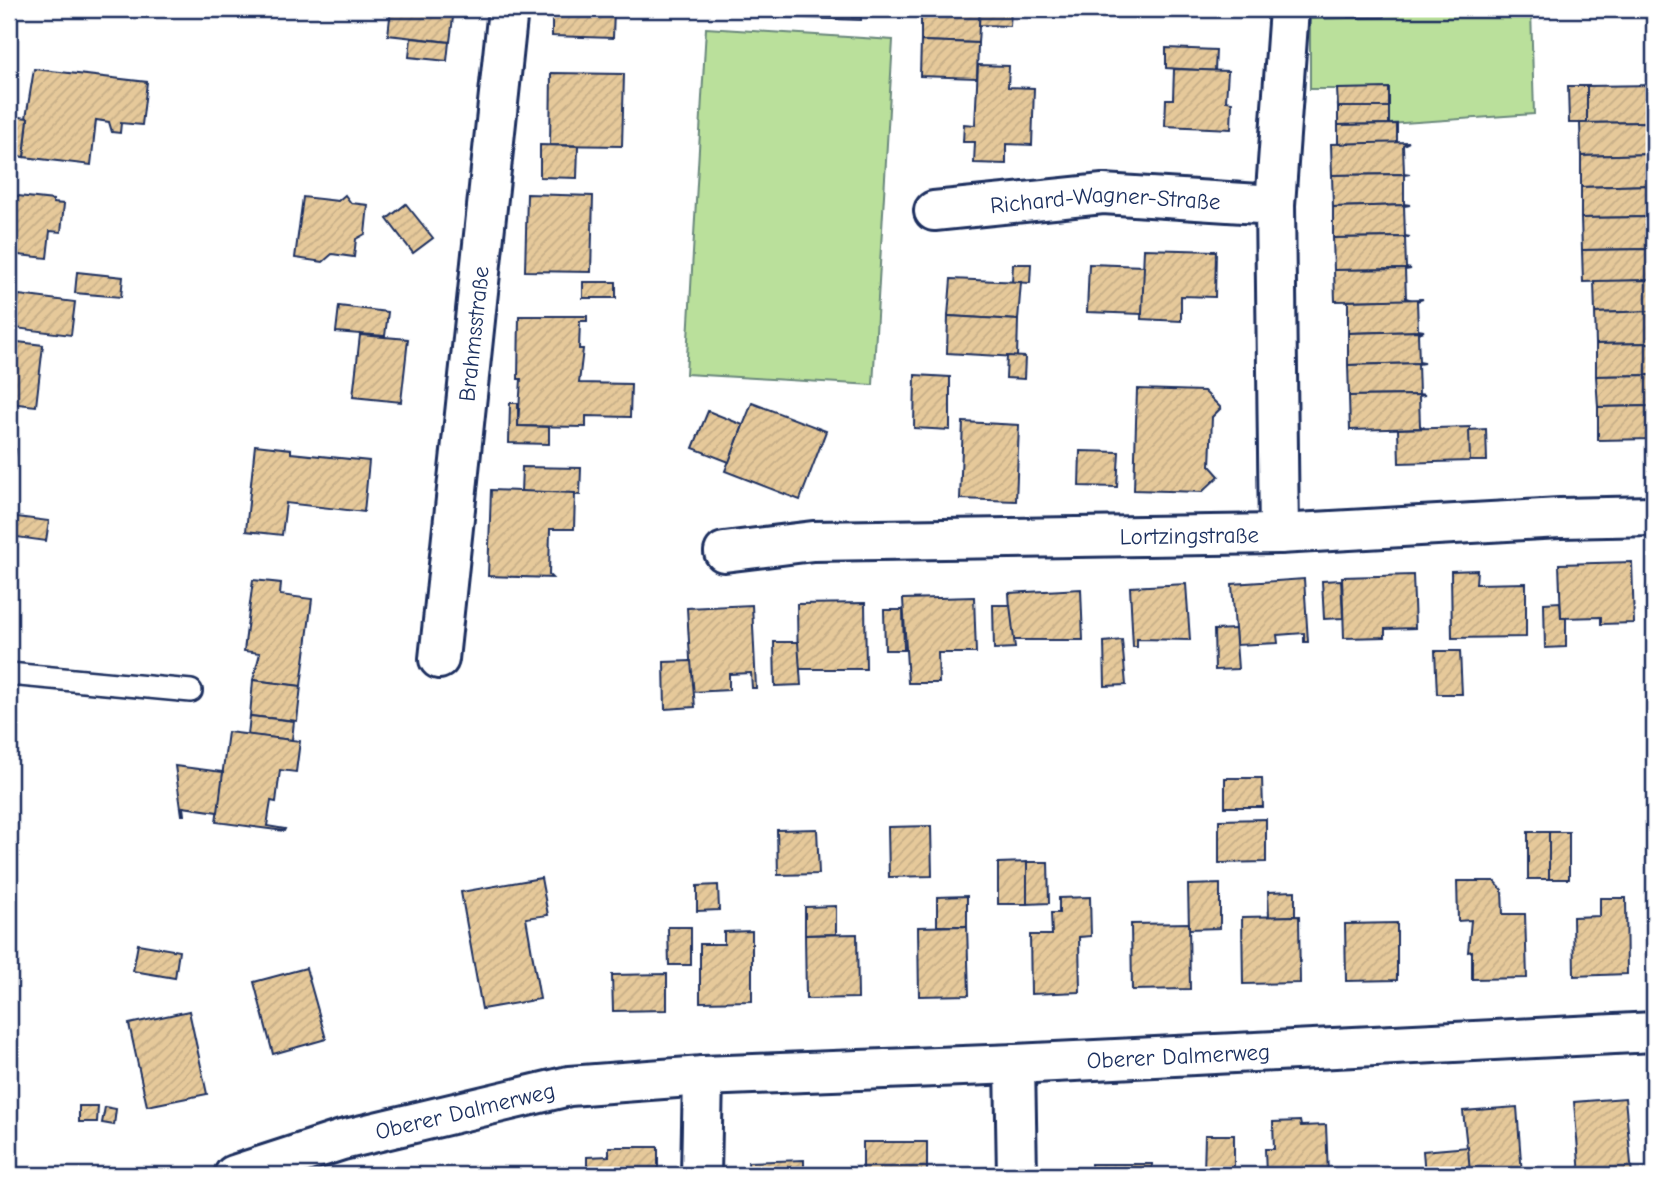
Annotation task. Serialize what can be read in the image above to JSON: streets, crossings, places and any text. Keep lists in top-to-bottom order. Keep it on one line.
{"streets":{"street":["Richard-Wagner-Straße","Brahmsstraße","Lortzingstraße","Oberer Dalmerweg"]}}
